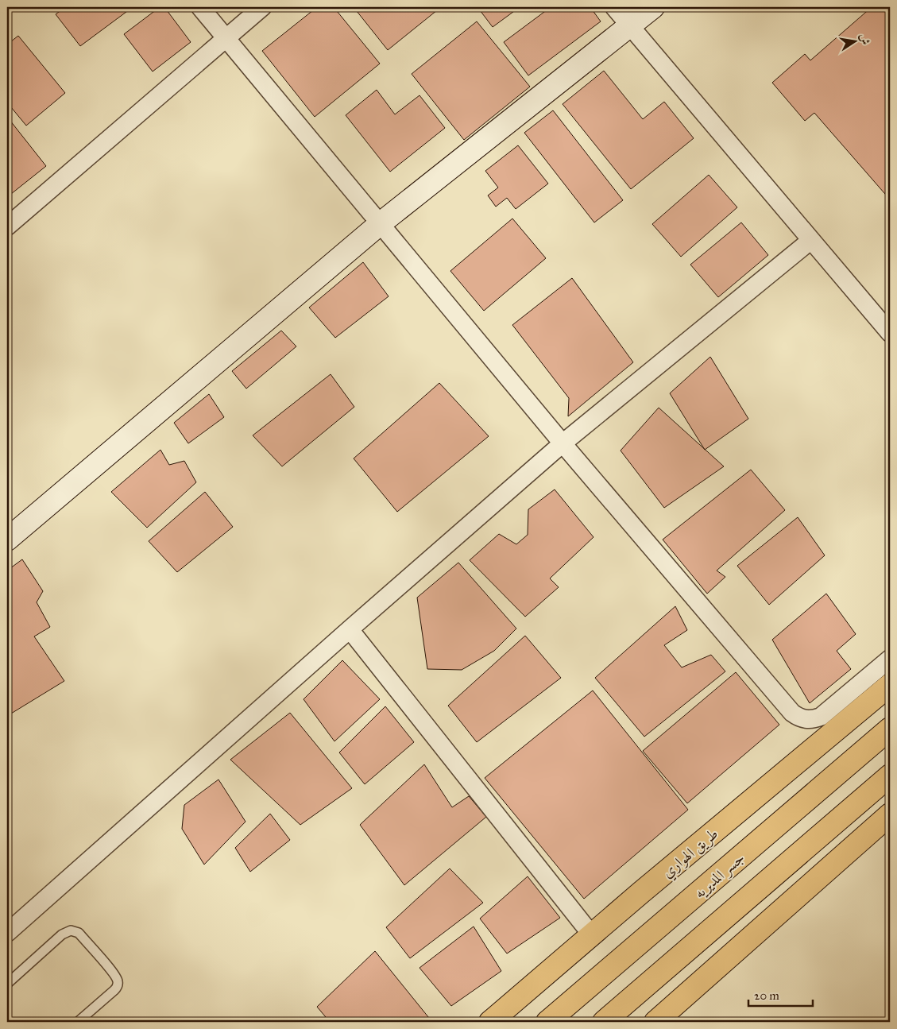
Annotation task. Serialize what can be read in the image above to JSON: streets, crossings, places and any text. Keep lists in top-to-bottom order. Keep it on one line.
{"streets":{"highway":["طريق الهواري","جسر المديريه"]},"scale_bar":"20 m","north":"right"}
